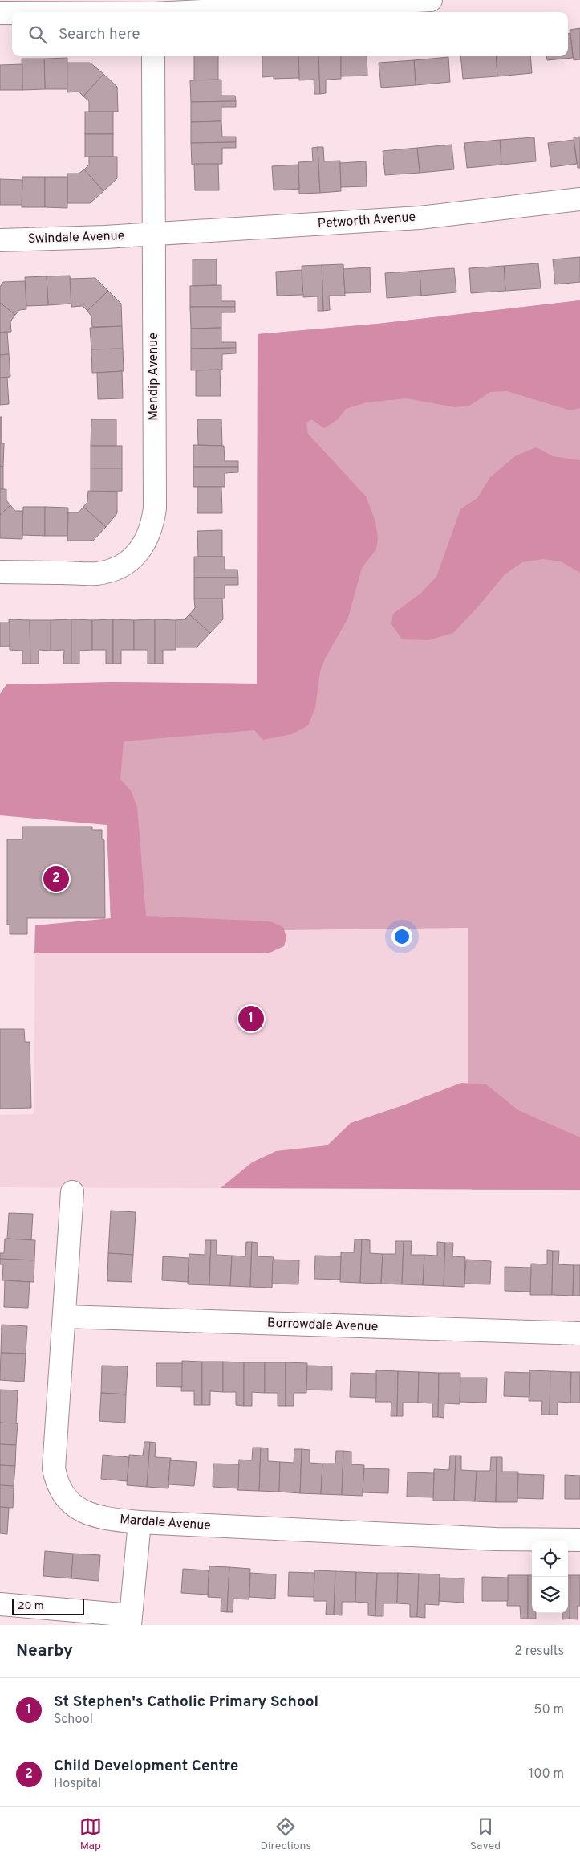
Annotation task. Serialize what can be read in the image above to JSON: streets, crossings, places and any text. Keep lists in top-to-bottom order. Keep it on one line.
{"streets":{"street":["Petworth Avenue","Swindale Avenue","Mendip Avenue","Borrowdale Avenue","Mardale Avenue"]},"crossings":[["Petworth Avenue","Swindale Avenue"],["Petworth Avenue","Mendip Avenue"],["Swindale Avenue","Mendip Avenue"],["Borrowdale Avenue","Mardale Avenue"]],"scale_bar":"20 m","page":{"search":"Search here","pins":["2","1"],"scale":"20 m","heading":["Nearby","2 results"],"list":[{"mark":"1","name":"St Stephen's Catholic Primary School","note":"School","value":"50 m"},{"mark":"2","name":"Child Development Centre","note":"Hospital","value":"100 m"}],"nav":["Map","Directions","Saved"]}}
